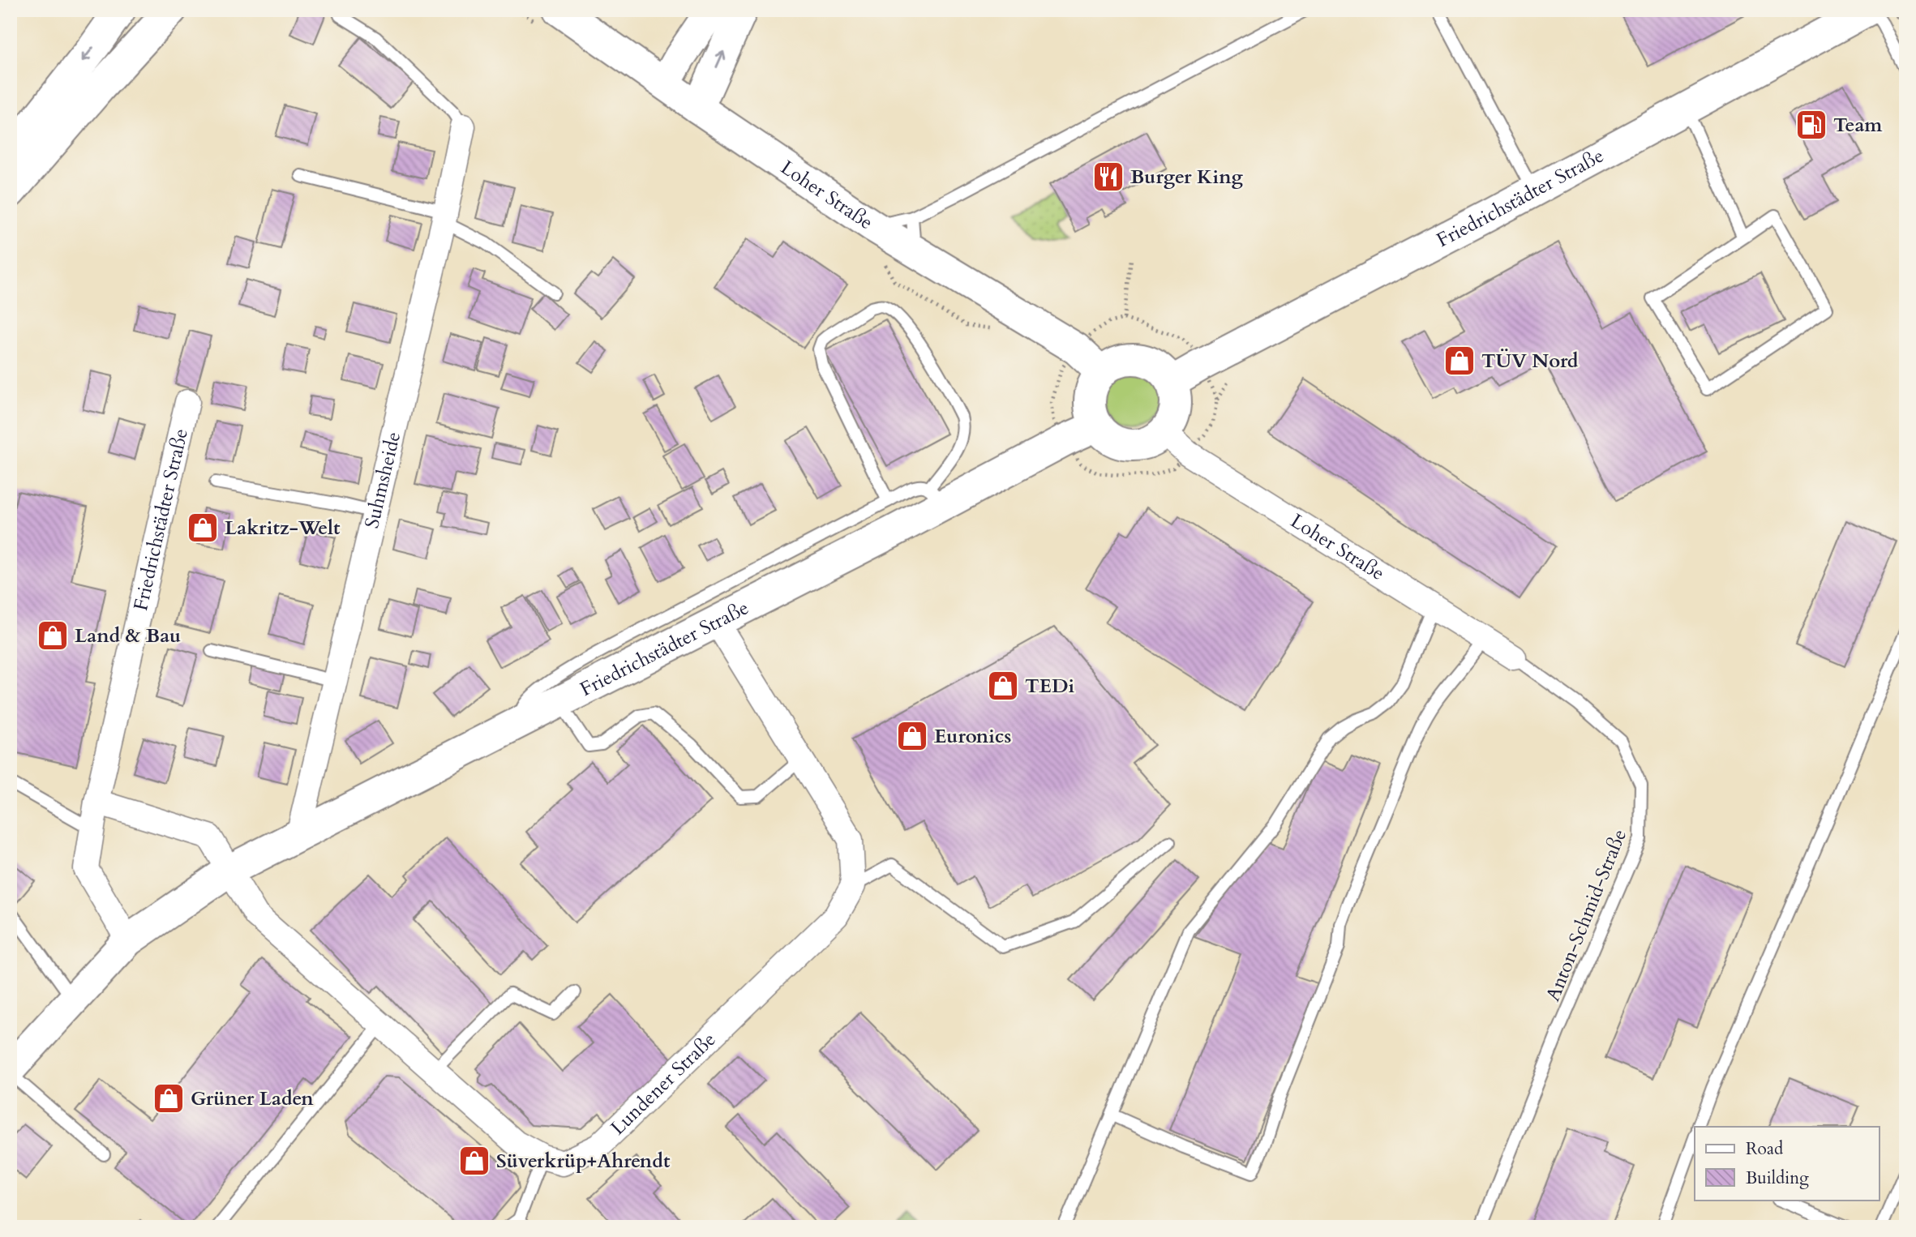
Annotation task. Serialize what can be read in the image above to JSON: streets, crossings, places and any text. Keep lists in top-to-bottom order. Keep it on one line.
{"streets":{"street":["Loher Straße","Friedrichstädter Straße","Suhmsheide","Lundener Straße"],"lane":["Anton-Schmid-Straße"]},"crossings":[["Loher Straße","Friedrichstädter Straße"],["Loher Straße","Anton-Schmid-Straße"],["Friedrichstädter Straße","Suhmsheide"],["Friedrichstädter Straße","Lundener Straße"]],"places":{"fuel station":["Team"],"restaurant":["Burger King"],"shop":["TÜV Nord","Lakritz-Welt","Land & Bau","TEDi","Euronics","Grüner Laden","Süverkrüp+Ahrendt"]},"legend":["Road","Building"]}
